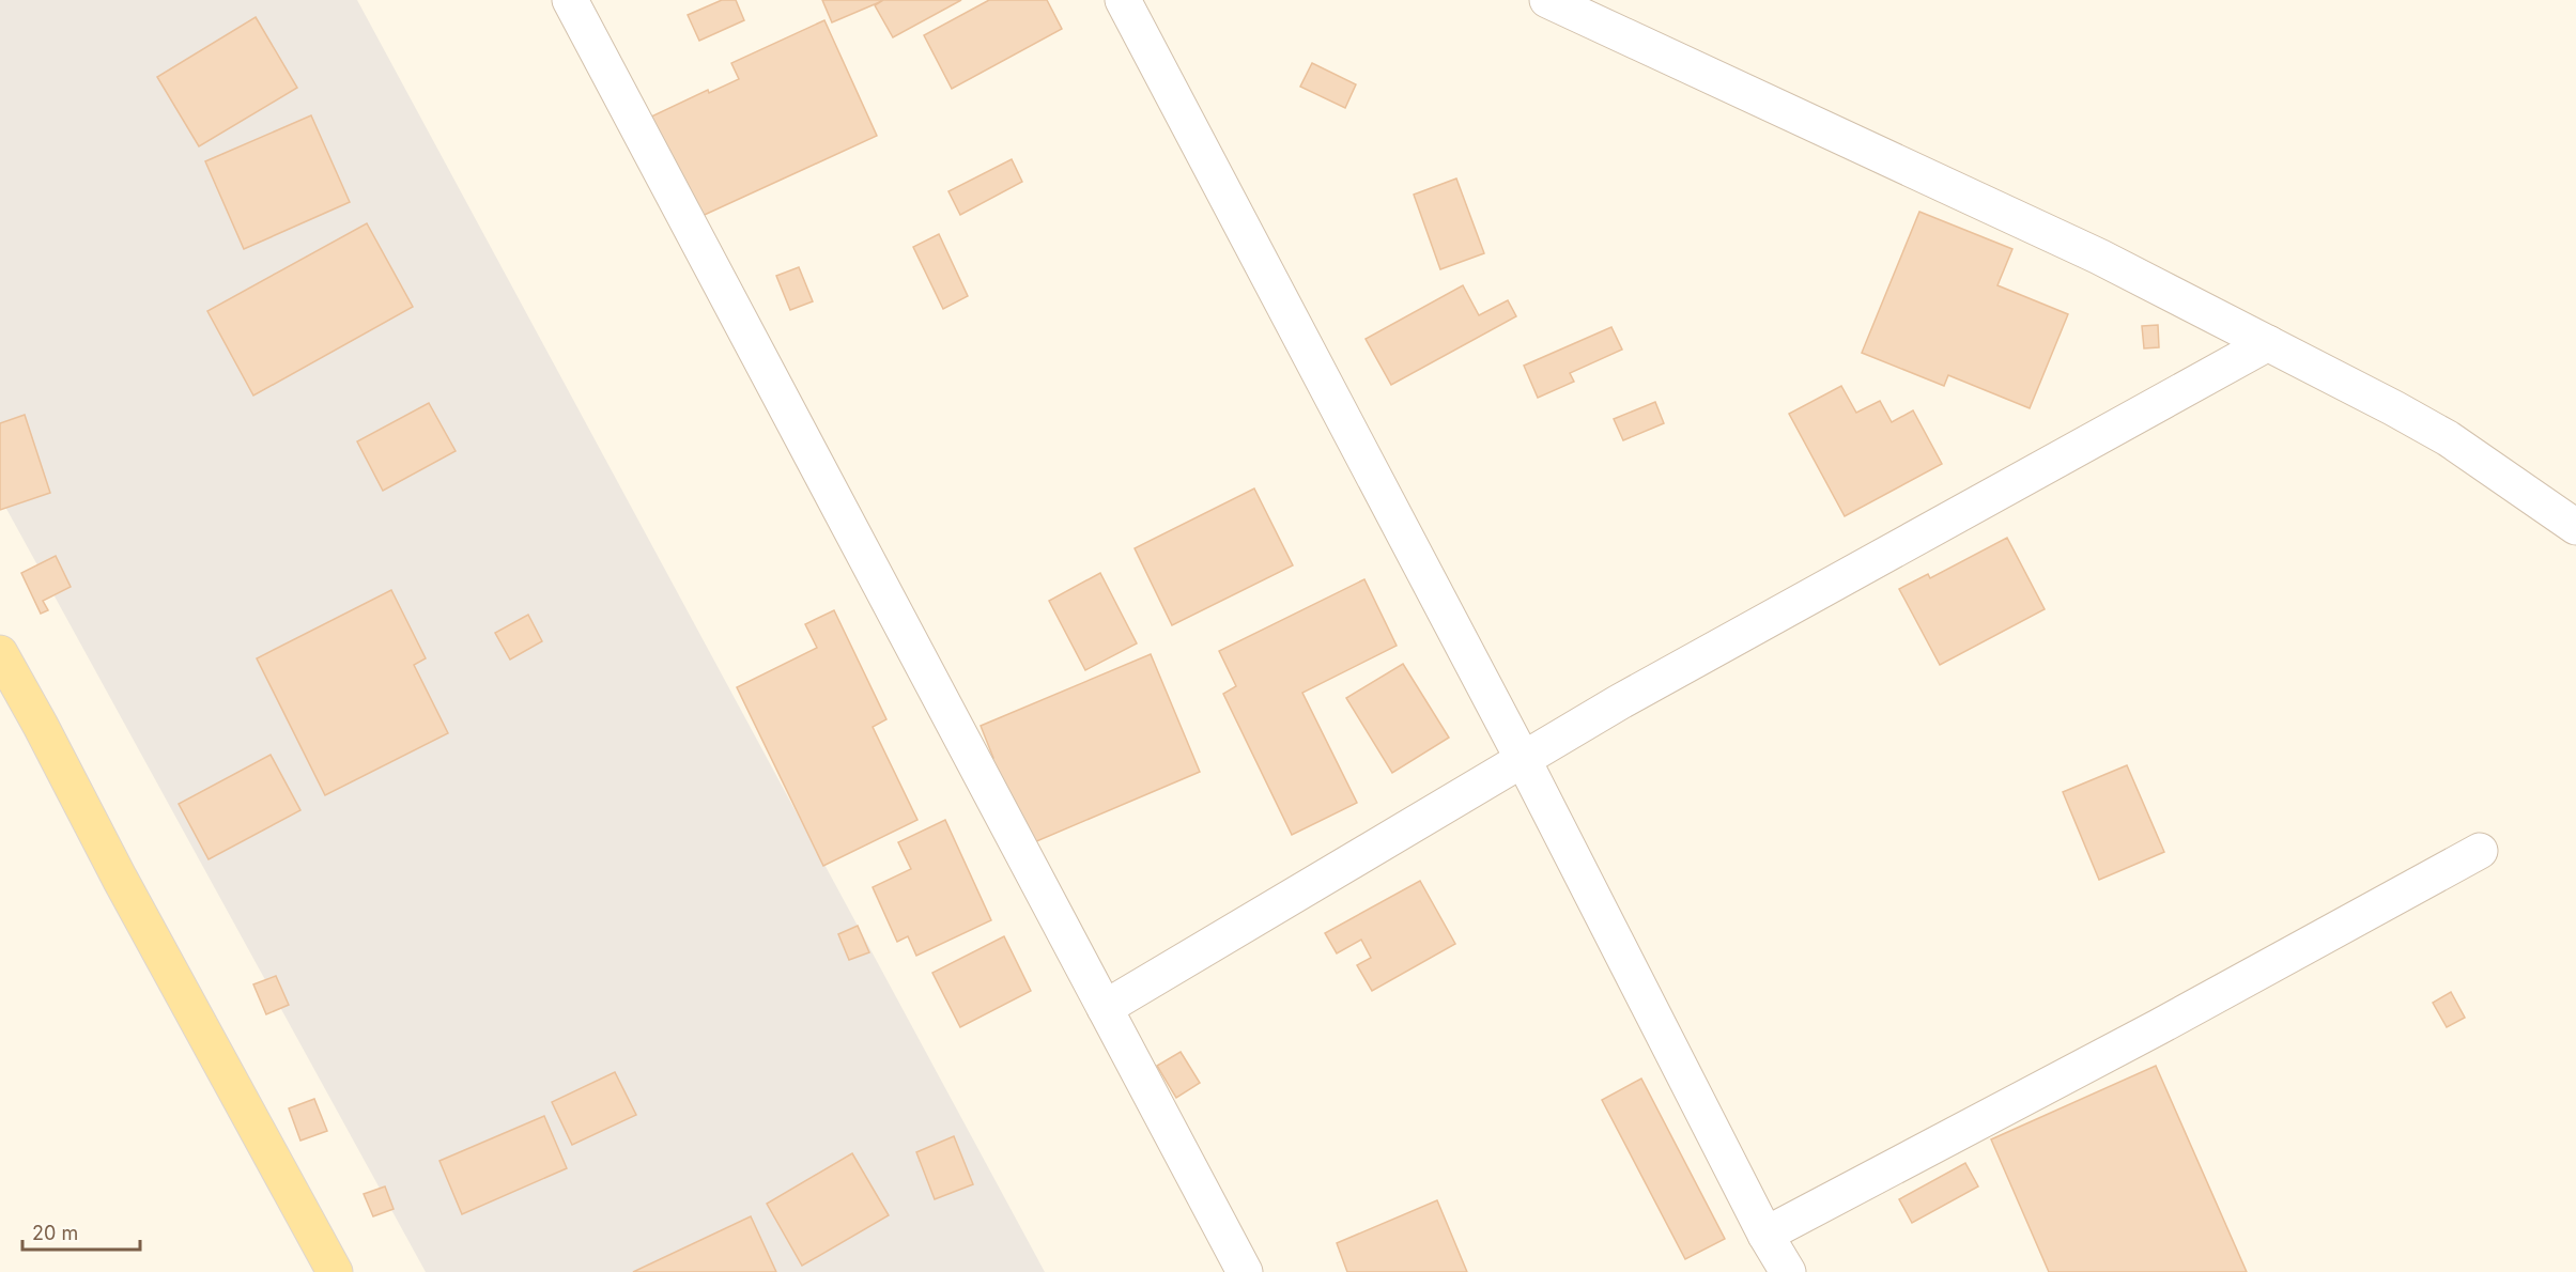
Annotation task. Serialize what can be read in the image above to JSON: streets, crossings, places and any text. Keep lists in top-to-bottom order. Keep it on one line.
{"scale_bar":"20 m"}
